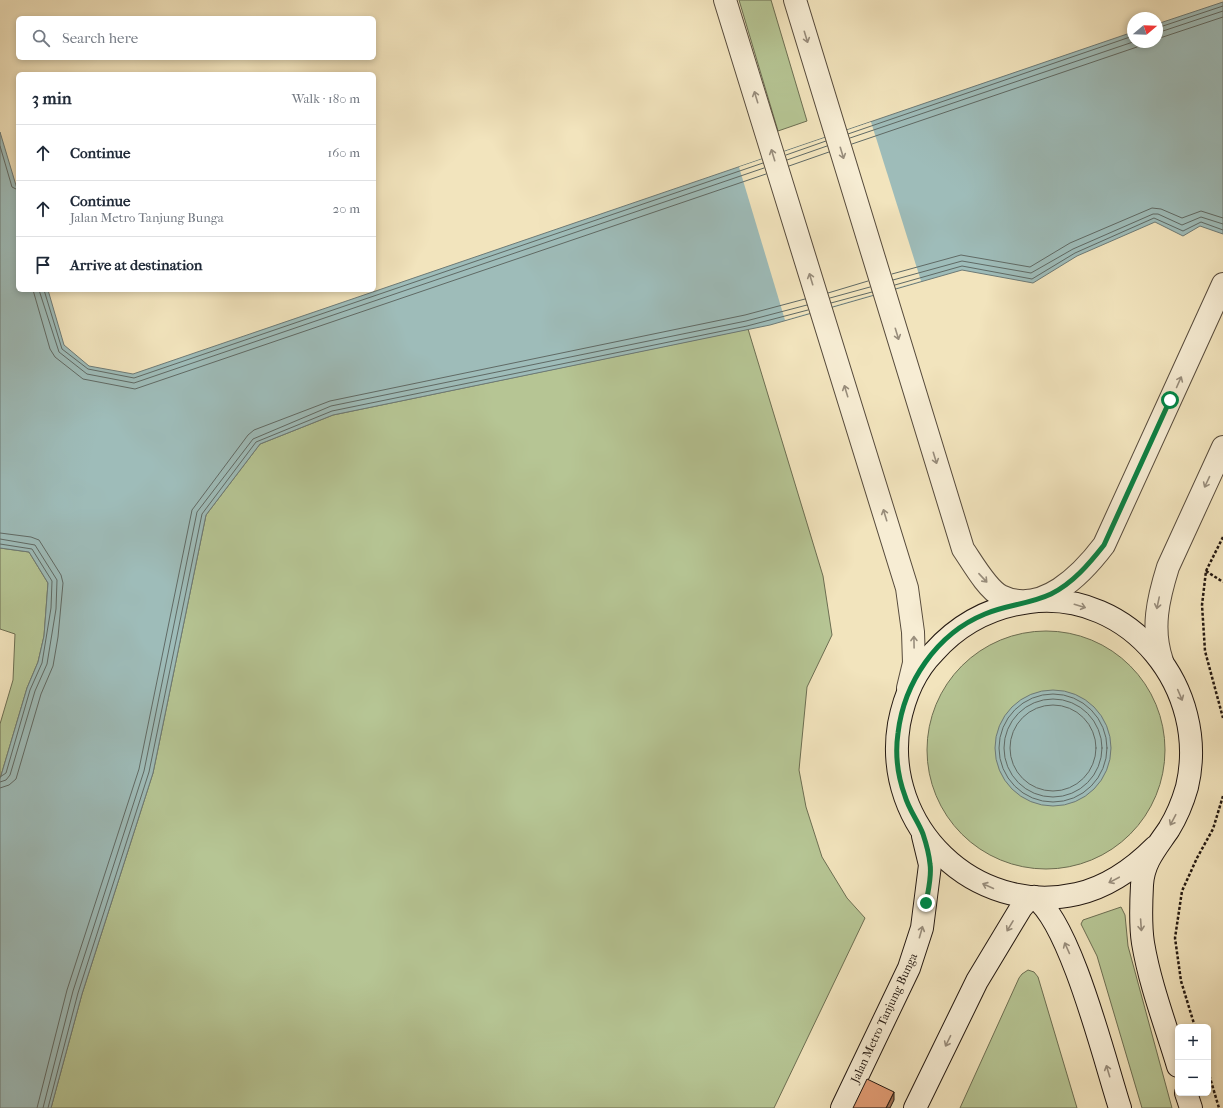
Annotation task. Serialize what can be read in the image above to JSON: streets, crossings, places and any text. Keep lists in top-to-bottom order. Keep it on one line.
{"streets":{"street":["Jalan Metro Tanjung Bunga"]},"north":"right","page":{"search":"Search here","heading":["3 min","Walk · 180 m"],"list":[["Continue","160 m"],["Continue","Jalan Metro Tanjung Bunga","20 m"],"Arrive at destination"],"map_buttons":["+","−"]}}
